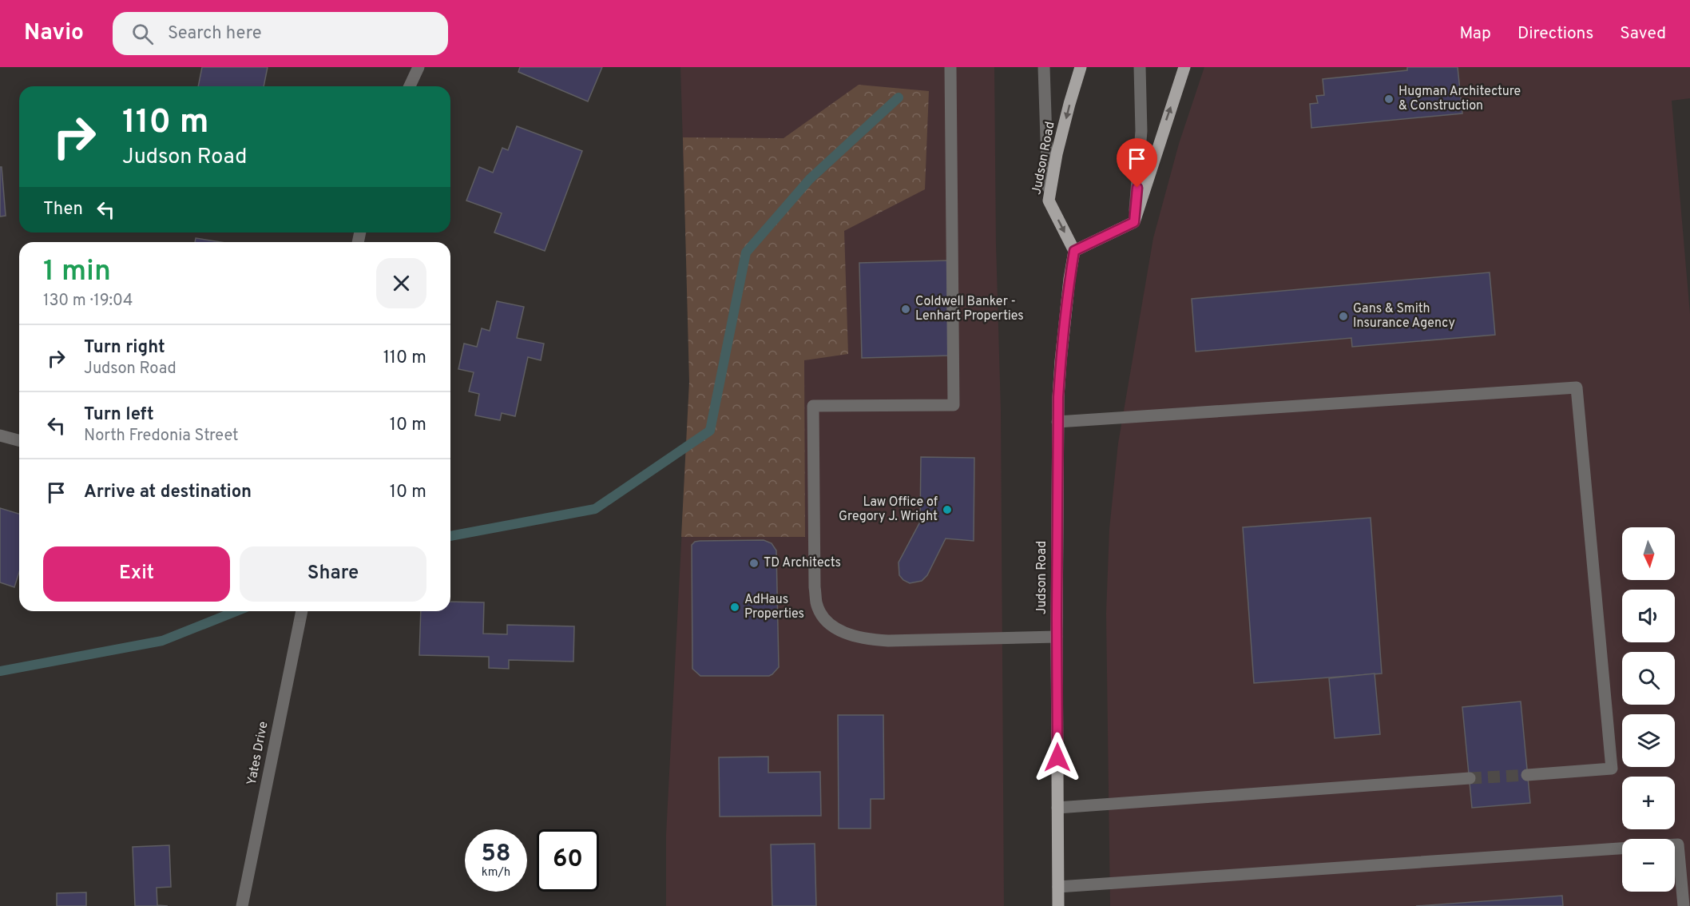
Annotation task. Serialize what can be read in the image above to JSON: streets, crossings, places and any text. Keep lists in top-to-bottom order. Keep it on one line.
{"streets":{"main road":["Judson Road"],"street":["Yates Drive"]},"places":["Hugman Architecture & Construction","Coldwell Banker - Lenhart Properties","Gans & Smith Insurance Agency","Law Office of Gregory J. Wright","TD Architects","AdHaus Properties"],"north":"bottom","page":{"header":"Navio","search":"Search here","nav":["Map","Directions","Saved"],"turn":["110 m","Judson Road"],"then":"Then","heading":["1 min","130 m · 19:04"],"list":[{"name":"Turn right","note":"Judson Road","value":"110 m"},{"name":"Turn left","note":"North Fredonia Street","value":"10 m"},{"name":"Arrive at destination","value":"10 m"}],"map_buttons":["+","−"],"buttons":["Exit","Share"],"speed":"58 km/h","limit":"60"}}
